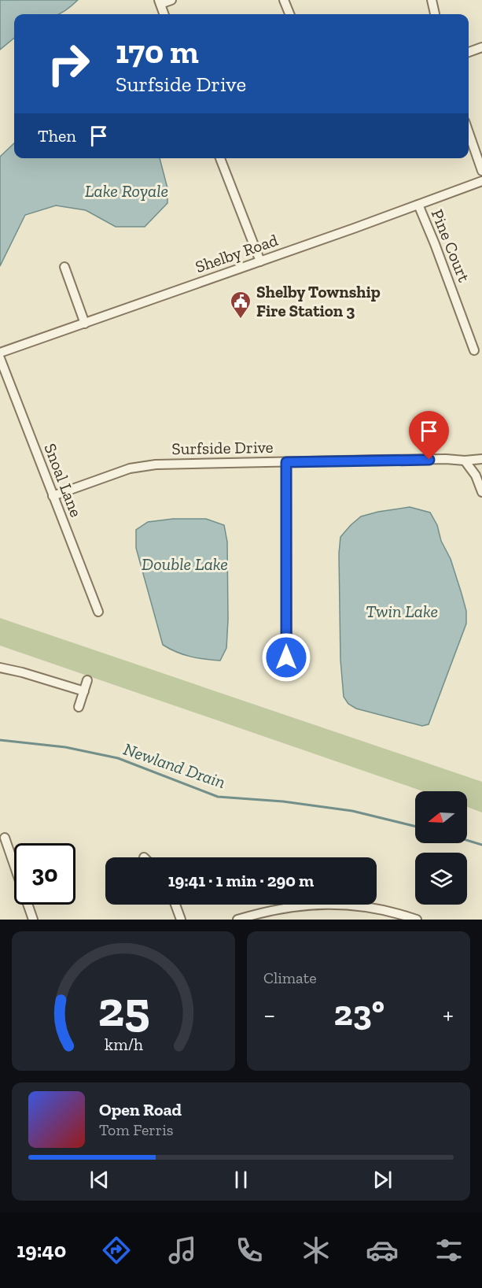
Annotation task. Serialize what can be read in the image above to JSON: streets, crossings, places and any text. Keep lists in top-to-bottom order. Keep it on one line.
{"streets":{"street":["Pine Court","Shelby Road","Surfside Drive","Snoal Lane"]},"crossings":[["Pine Court","Shelby Road"],["Surfside Drive","Snoal Lane"]],"water":["Lake Royale","Double Lake","Twin Lake","Newland Drain"],"places":{"public building":["Shelby Township Fire Station 3"]},"north":"left","page":{"turn":["170 m","Surfside Drive"],"then":"Then","limit":"30","trip":"19:41 · 1 min · 290 m","tile":"Climate","heat":["−","23°","+"],"song":["Open Road","Tom Ferris"],"tabs":"19:40","gauge":["25","km/h"]}}
